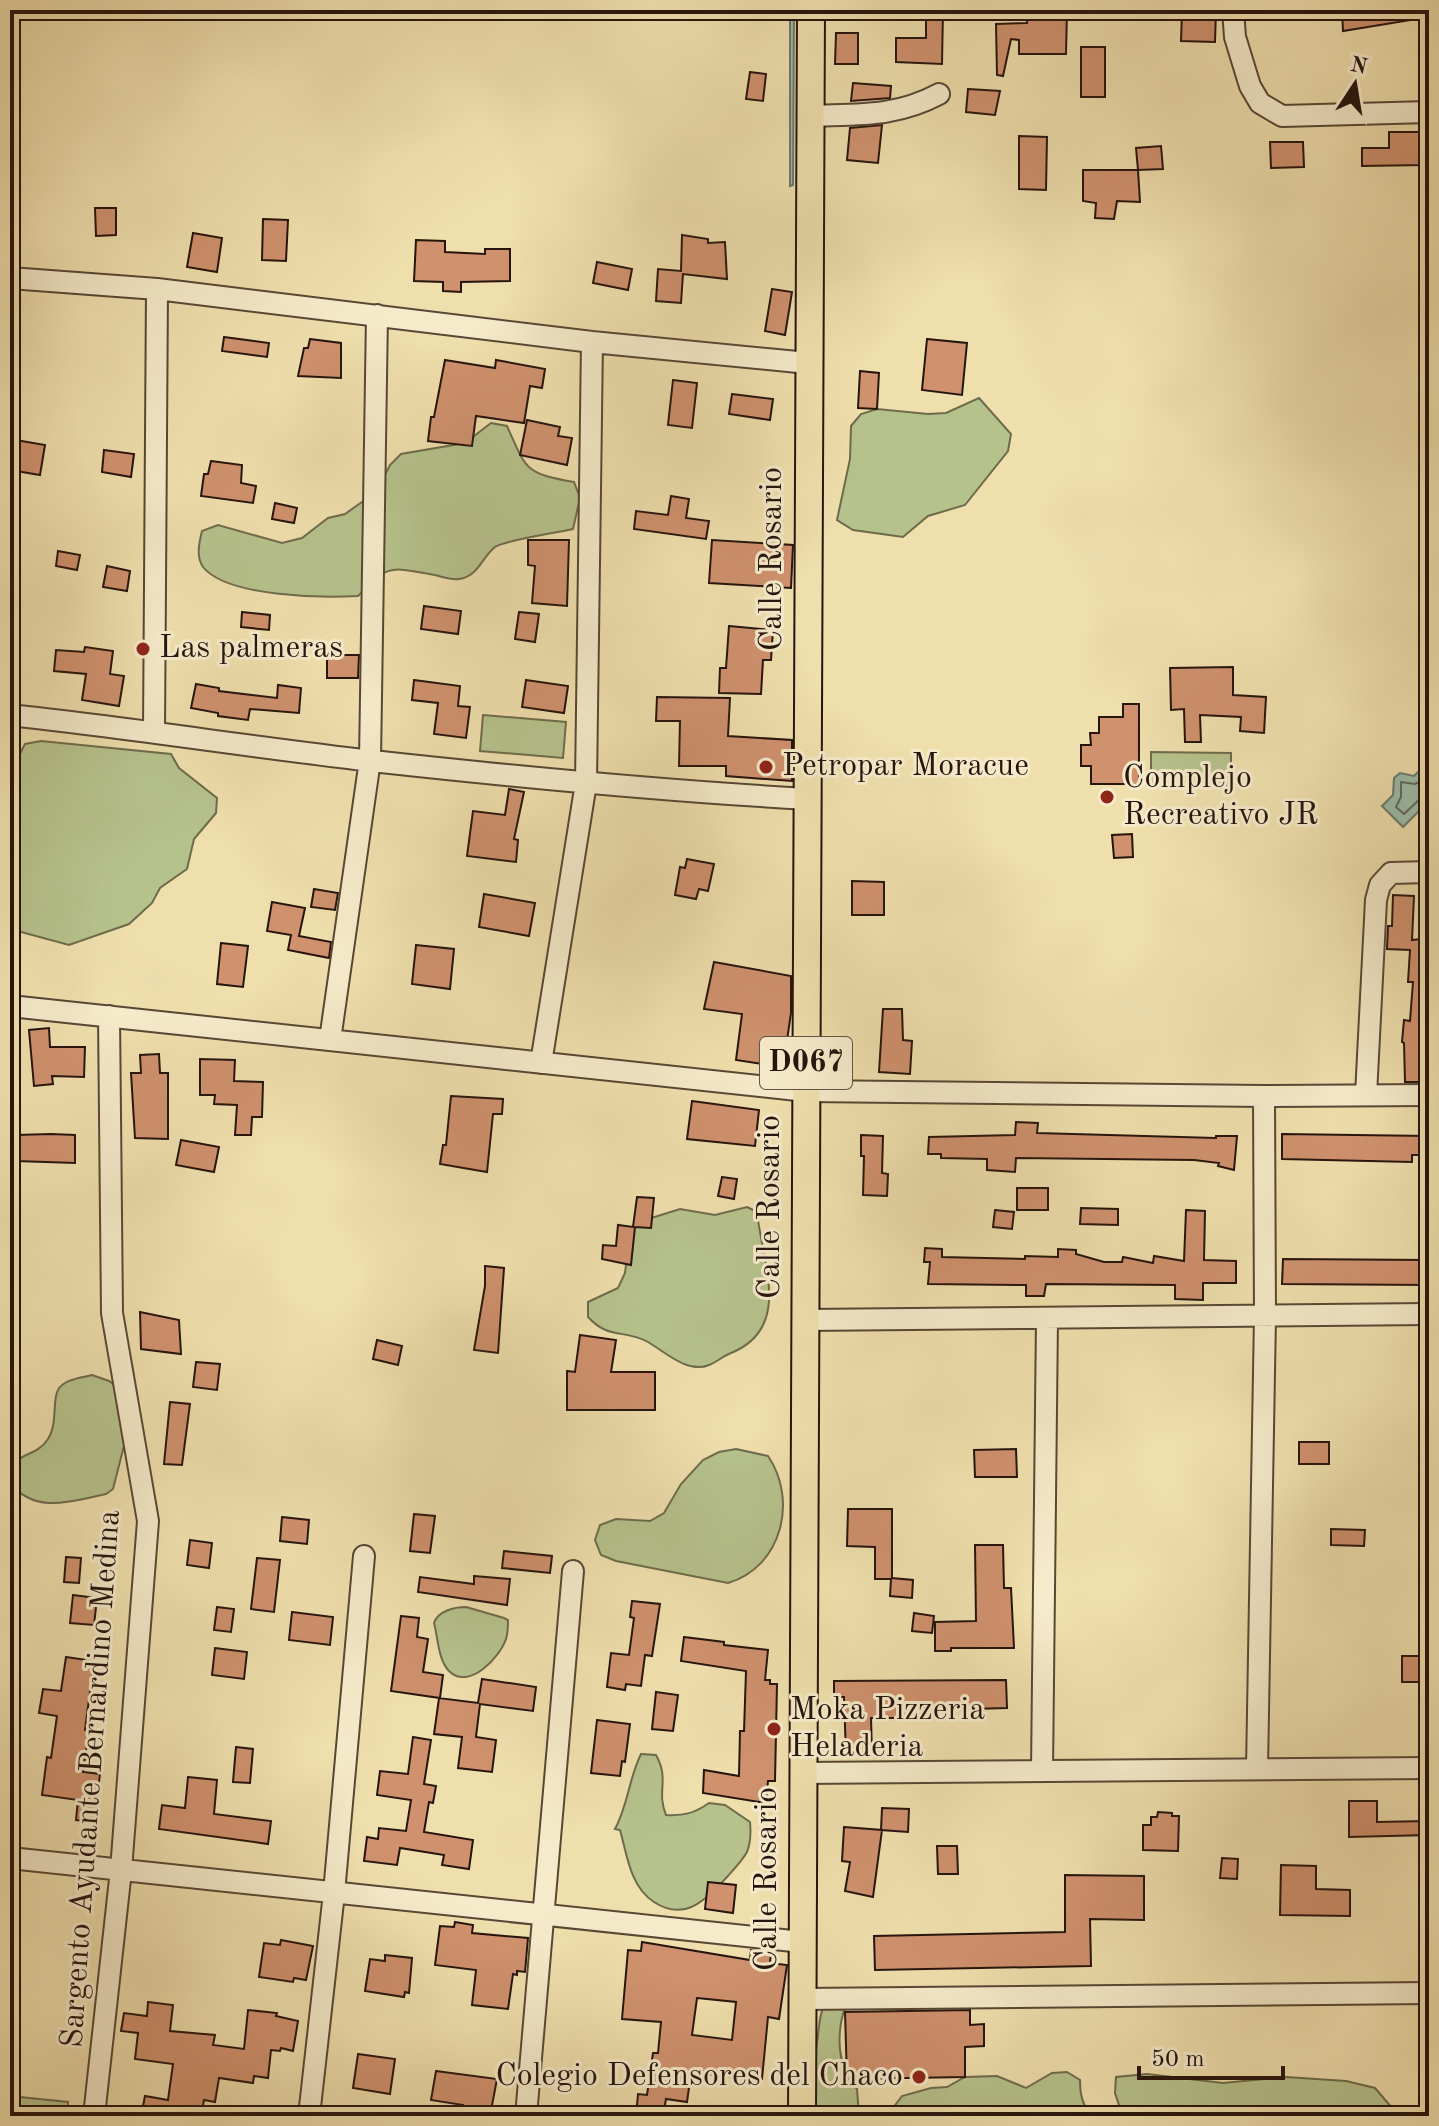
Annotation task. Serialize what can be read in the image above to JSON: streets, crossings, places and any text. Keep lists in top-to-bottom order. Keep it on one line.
{"streets":{"main road":["Calle Rosario","D067"],"street":["Sargento Ayudante Bernardino Medina"]},"places":["Las palmeras","Petropar Moracue","Complejo Recreativo JR","Moka Pizzeria Heladeria","Colegio Defensores del Chaco"],"scale_bar":"50 m","north":"top"}
